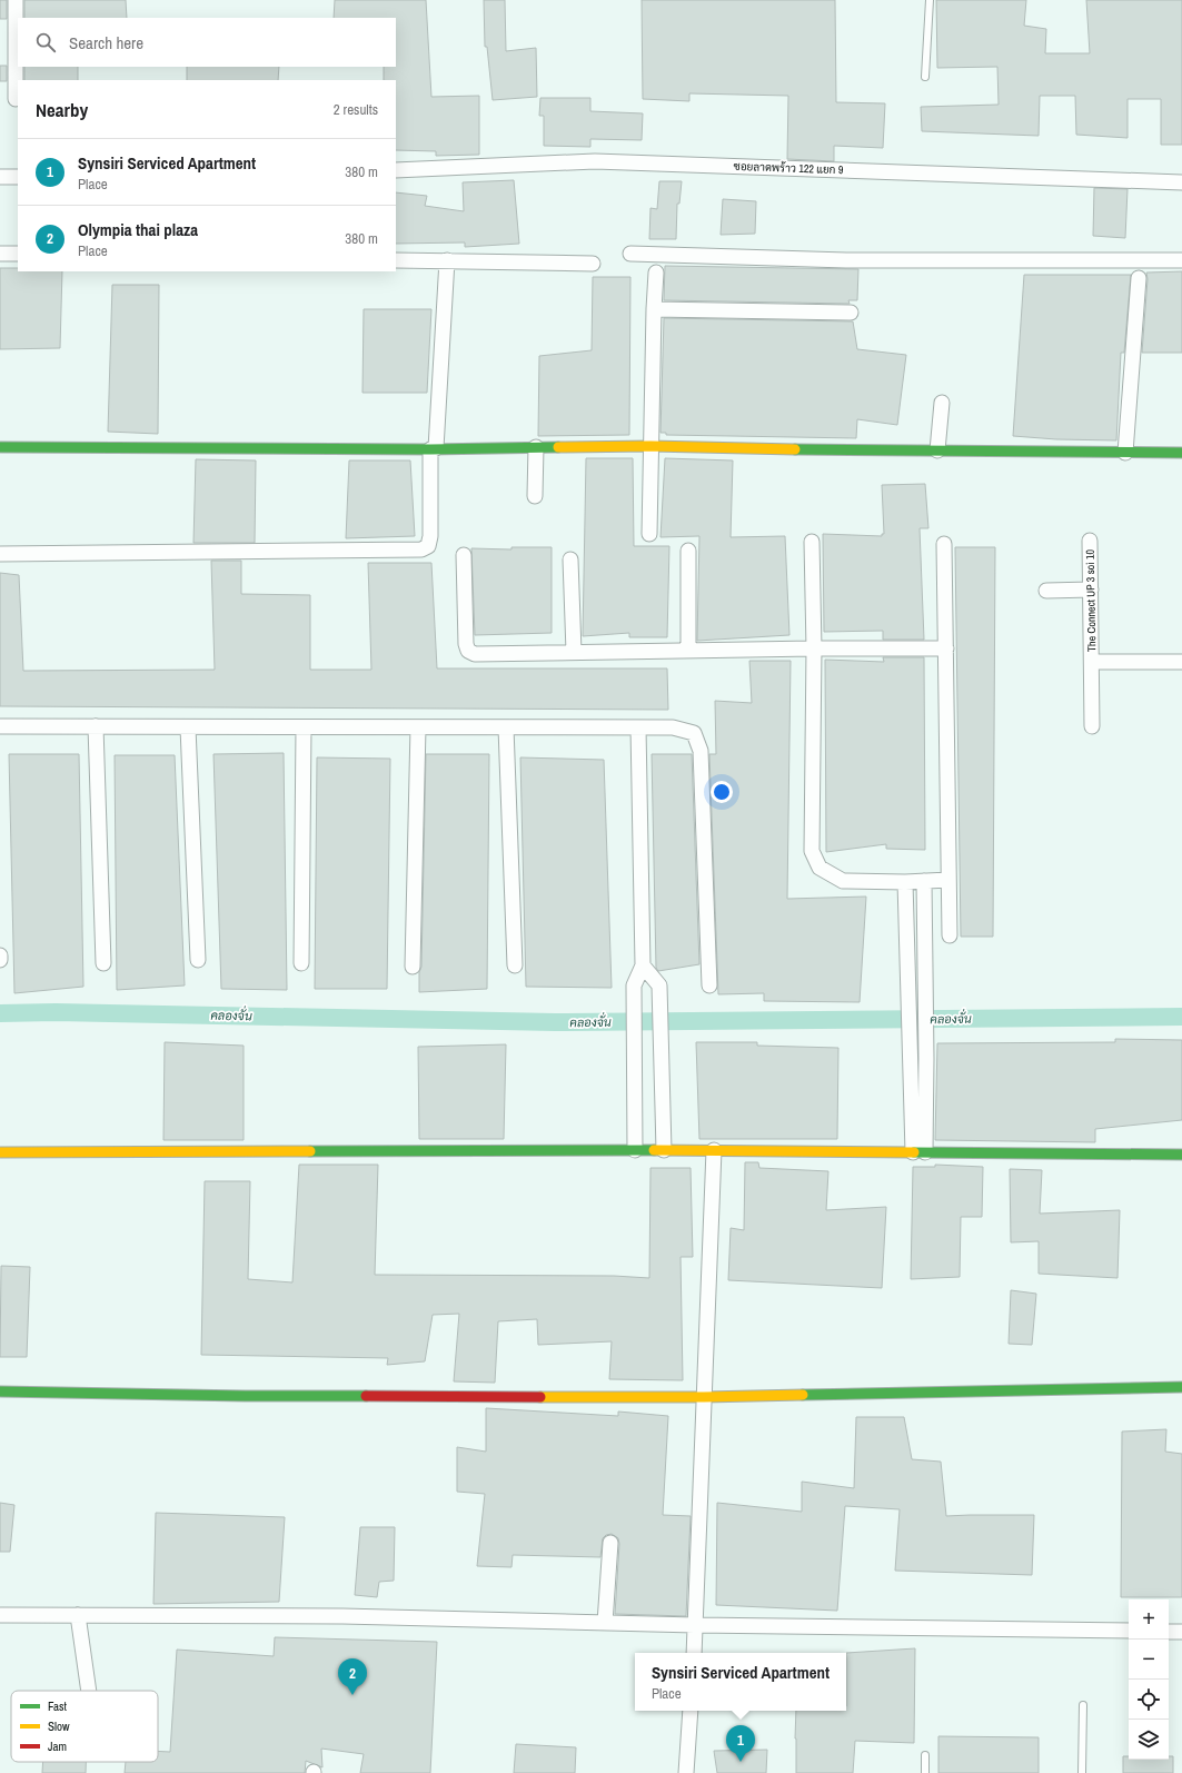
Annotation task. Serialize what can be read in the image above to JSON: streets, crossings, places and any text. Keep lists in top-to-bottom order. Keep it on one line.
{"streets":{"street":["ซอยลาดพร้าว 122 แยก 9","The Connect UP 3 soi 10"]},"water":["คลองจั่น"],"legend":["Fast","Slow","Jam"],"page":{"search":"Search here","heading":["Nearby","2 results"],"list":[{"mark":"1","name":"Synsiri Serviced Apartment","note":"Place","value":"380 m"},{"mark":"2","name":"Olympia thai plaza","note":"Place","value":"380 m"}],"map_buttons":["+","−"],"popup":["Synsiri Serviced Apartment","Place"],"pins":["2","1"]}}
